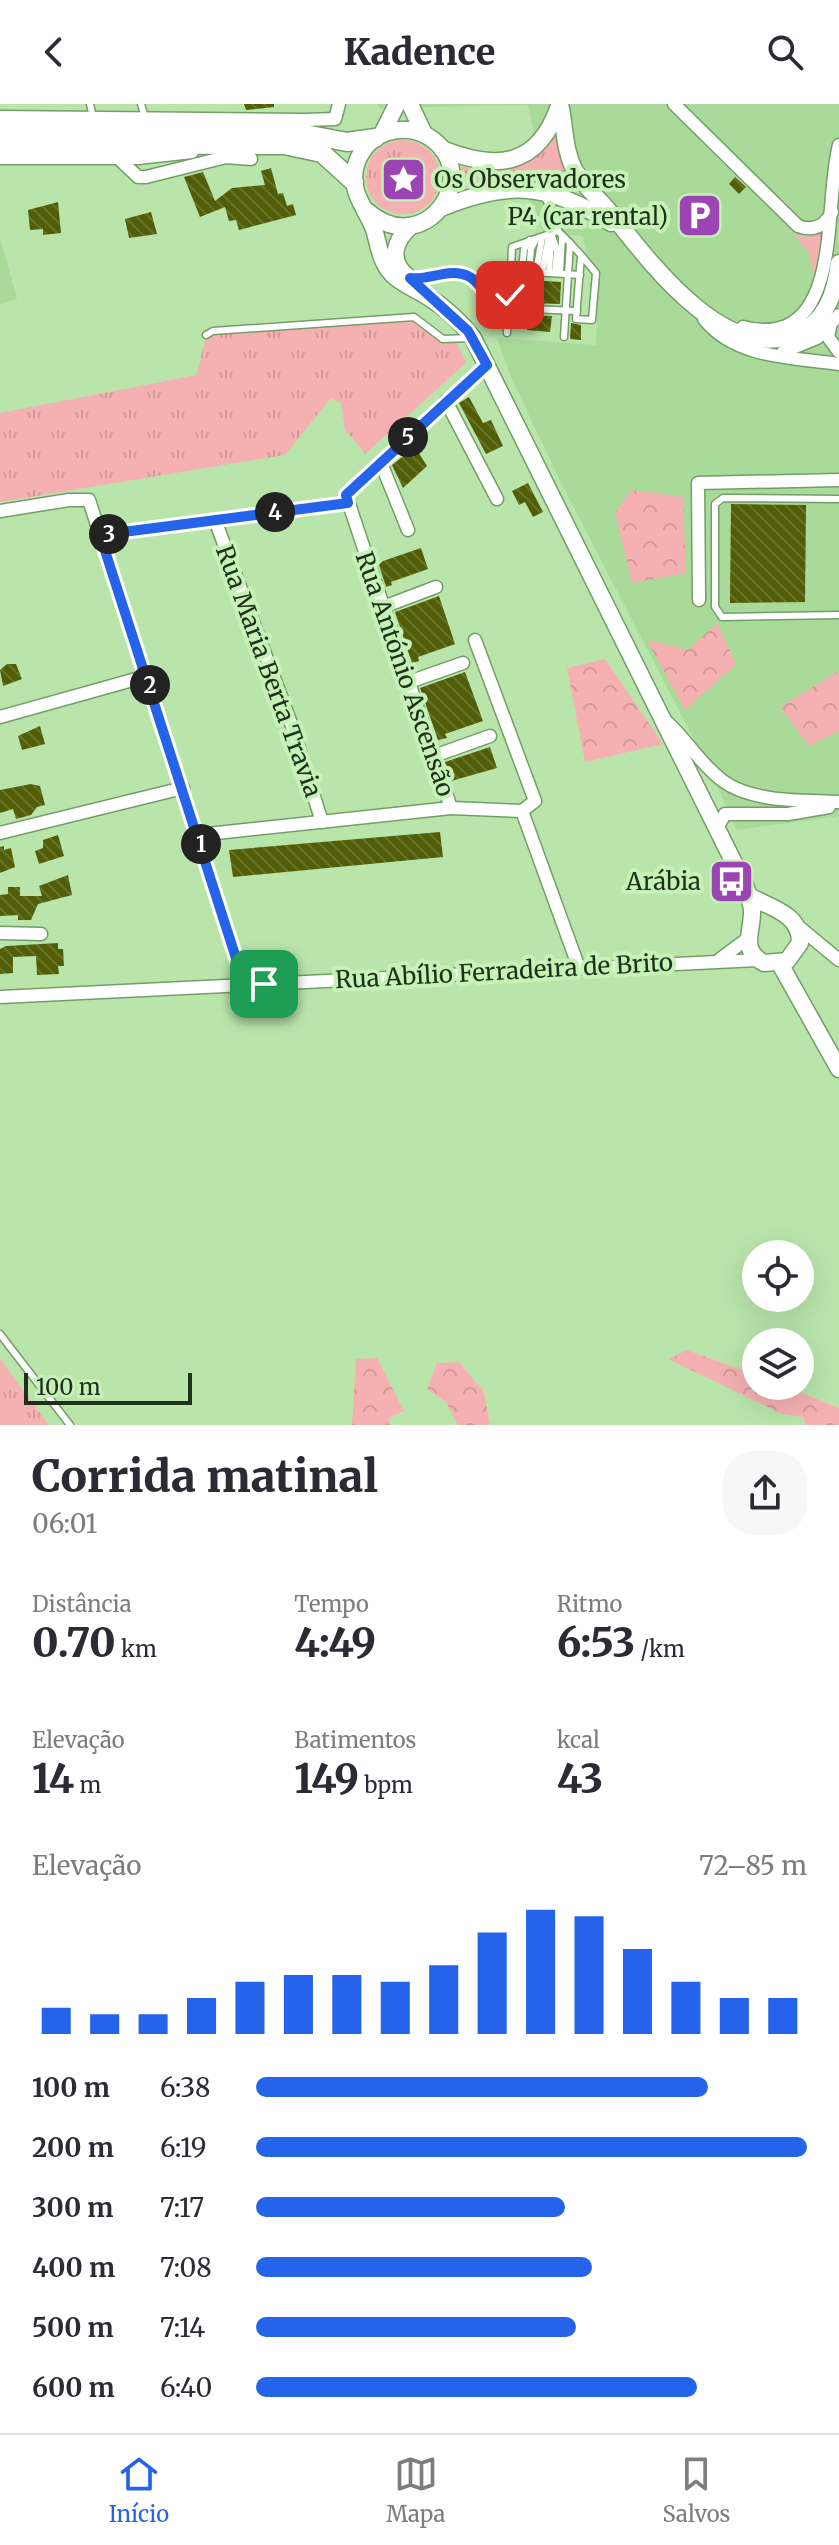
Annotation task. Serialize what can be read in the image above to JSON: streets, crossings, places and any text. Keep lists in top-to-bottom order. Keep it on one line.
{"streets":{"street":["Rua Maria Berta Travia","Rua António Ascensão","Rua Abílio Ferradeira de Brito"]},"places":{"place":["Os Observadores"],"parking":["P4 (car rental)"],"bus stop":["Arábia"]},"scale_bar":"100 m","page":{"header":"Kadence","pins":["5","4","3","2","1"],"scale":"100 m","heading":["Corrida matinal","06:01"],"stats":[["Distância","0.70 km"],["Tempo","4:49"],["Ritmo","6:53 /km"],["Elevação","14 m"],["Batimentos","149 bpm"],["kcal","43"]],"chart":["Elevação","72–85 m"],"list":[{"name":"100 m","note":"6:38"},{"name":"200 m","note":"6:19"},{"name":"300 m","note":"7:17"},{"name":"400 m","note":"7:08"},{"name":"500 m","note":"7:14"},{"name":"600 m","note":"6:40"}],"tabs":["Início","Mapa","Salvos"]}}
